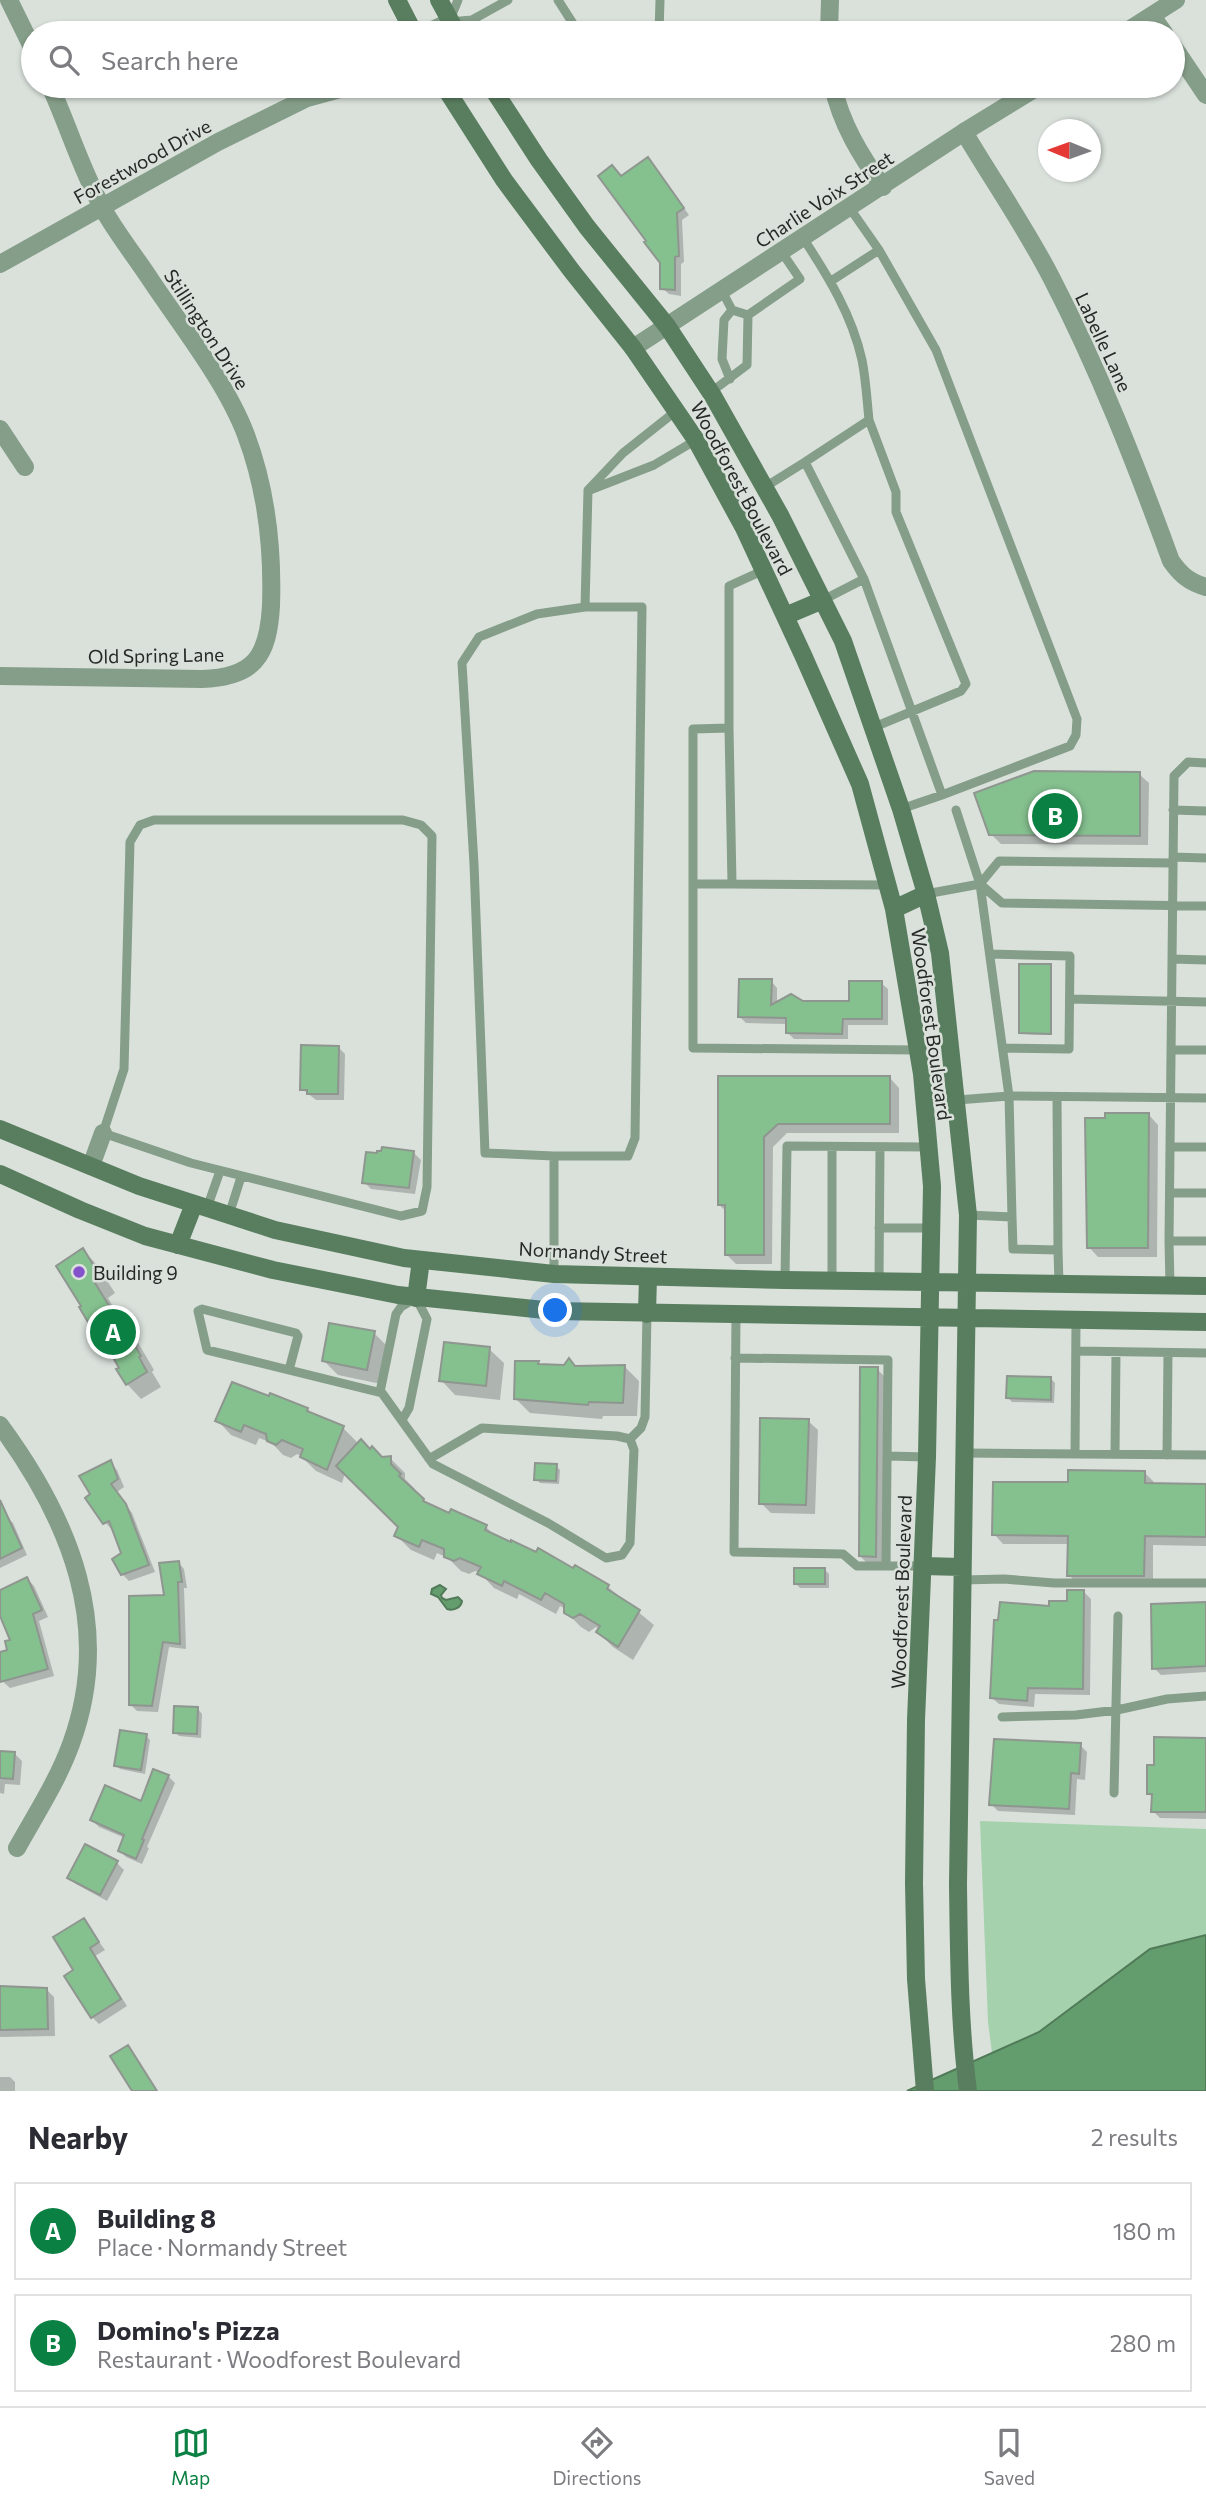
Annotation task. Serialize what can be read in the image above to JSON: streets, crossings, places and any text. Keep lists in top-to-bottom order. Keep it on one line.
{"streets":{"main road":["Woodforest Boulevard","Normandy Street"],"street":["Forestwood Drive","Charlie Voix Street","Stillington Drive","Labelle Lane","Old Spring Lane"]},"crossings":[["Forestwood Drive","Stillington Drive"],["Charlie Voix Street","Labelle Lane"],["Charlie Voix Street","Woodforest Boulevard"],["Stillington Drive","Old Spring Lane"],["Woodforest Boulevard","Normandy Street"]],"places":["Building 9"],"north":"left","page":{"search":"Search here","pins":["B","A"],"heading":["Nearby","2 results"],"list":[{"mark":"A","name":"Building 8","note":"Place · Normandy Street","value":"180 m"},{"mark":"B","name":"Domino's Pizza","note":"Restaurant · Woodforest Boulevard","value":"280 m"}],"nav":["Map","Directions","Saved"]}}
